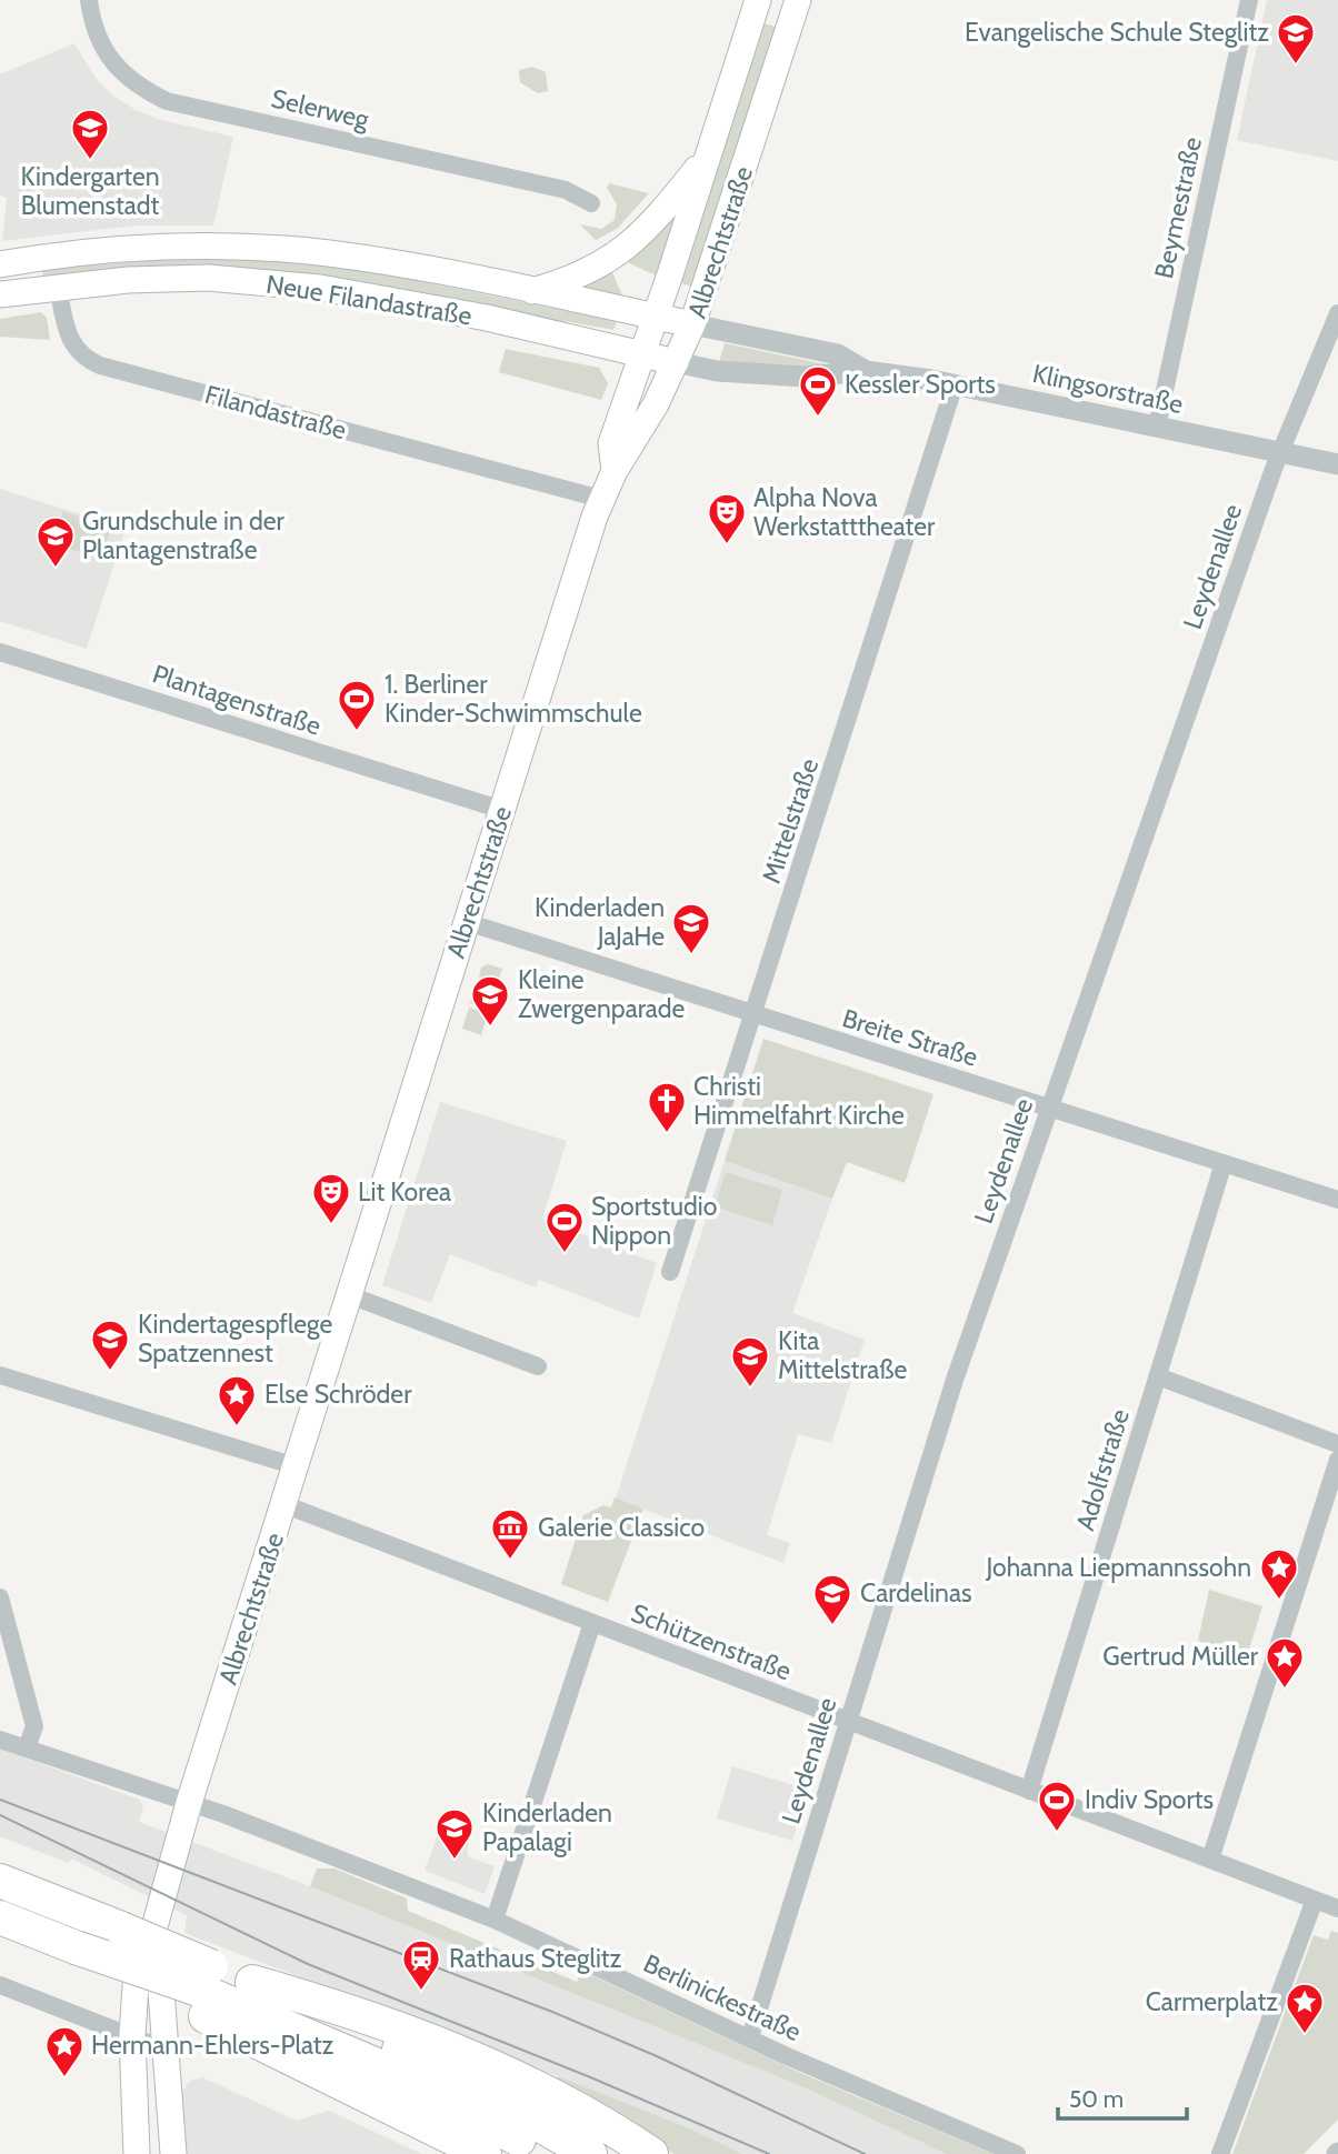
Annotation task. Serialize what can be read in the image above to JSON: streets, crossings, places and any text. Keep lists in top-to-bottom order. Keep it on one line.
{"streets":{"main road":["Albrechtstraße","Neue Filandastraße"],"street":["Selerweg","Beymestraße","Klingsorstraße","Filandastraße","Leydenallee","Plantagenstraße","Mittelstraße","Breite Straße","Adolfstraße","Schützenstraße","Berlinickestraße"]},"crossings":[["Beymestraße","Klingsorstraße"],["Albrechtstraße","Neue Filandastraße"],["Albrechtstraße","Klingsorstraße"],["Albrechtstraße","Filandastraße"],["Albrechtstraße","Plantagenstraße"],["Albrechtstraße","Breite Straße"],["Albrechtstraße","Schützenstraße"],["Albrechtstraße","Berlinickestraße"],["Neue Filandastraße","Klingsorstraße"],["Neue Filandastraße","Filandastraße"],["Klingsorstraße","Leydenallee"],["Klingsorstraße","Mittelstraße"],["Leydenallee","Breite Straße"],["Leydenallee","Schützenstraße"],["Leydenallee","Berlinickestraße"],["Mittelstraße","Breite Straße"],["Breite Straße","Adolfstraße"],["Adolfstraße","Schützenstraße"]],"places":{"school or university":["Evangelische Schule Steglitz","Kindergarten Blumenstadt","Grundschule in der Plantagenstraße","Kinderladen JaJaHe","Kleine Zwergenparade","Kindertagespflege Spatzennest","Kita Mittelstraße","Cardelinas","Kinderladen Papalagi"],"sports":["Kessler Sports","1. Berliner Kinder-Schwimmschule","Sportstudio Nippon","Indiv Sports"],"theatre":["Alpha Nova Werkstatttheater","Lit Korea"],"church":["Christi Himmelfahrt Kirche"],"place":["Else Schröder","Johanna Liepmannssohn","Gertrud Müller","Carmerplatz","Hermann-Ehlers-Platz"],"museum":["Galerie Classico"],"station":["Rathaus Steglitz"]},"scale_bar":"50 m"}
